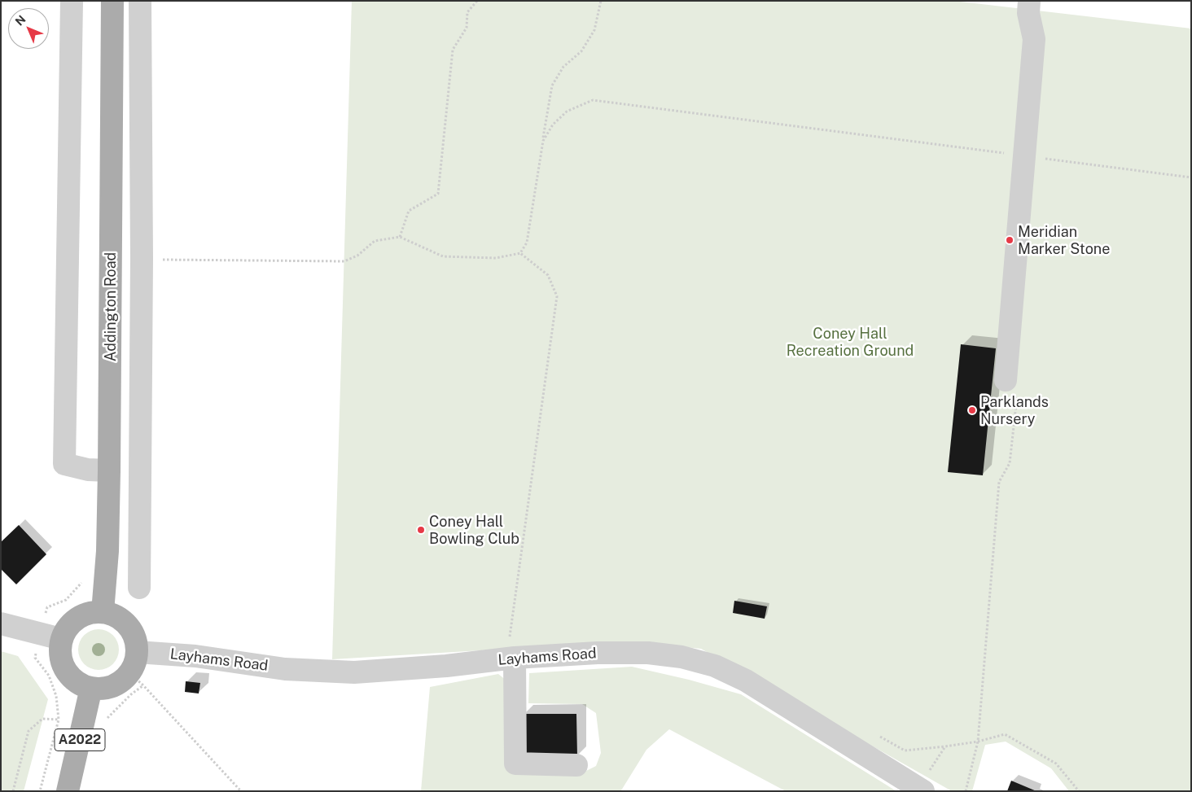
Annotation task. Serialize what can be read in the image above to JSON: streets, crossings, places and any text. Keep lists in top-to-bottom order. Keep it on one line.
{"streets":{"main road":["Addington Road","A2022"],"street":["Layhams Road"]},"crossings":[["Addington Road","Layhams Road"],["Addington Road","A2022"],["Layhams Road","A2022"]],"parks":["Coney Hall Recreation Ground"],"places":["Meridian Marker Stone","Parklands Nursery","Coney Hall Bowling Club"],"north":"top left"}
